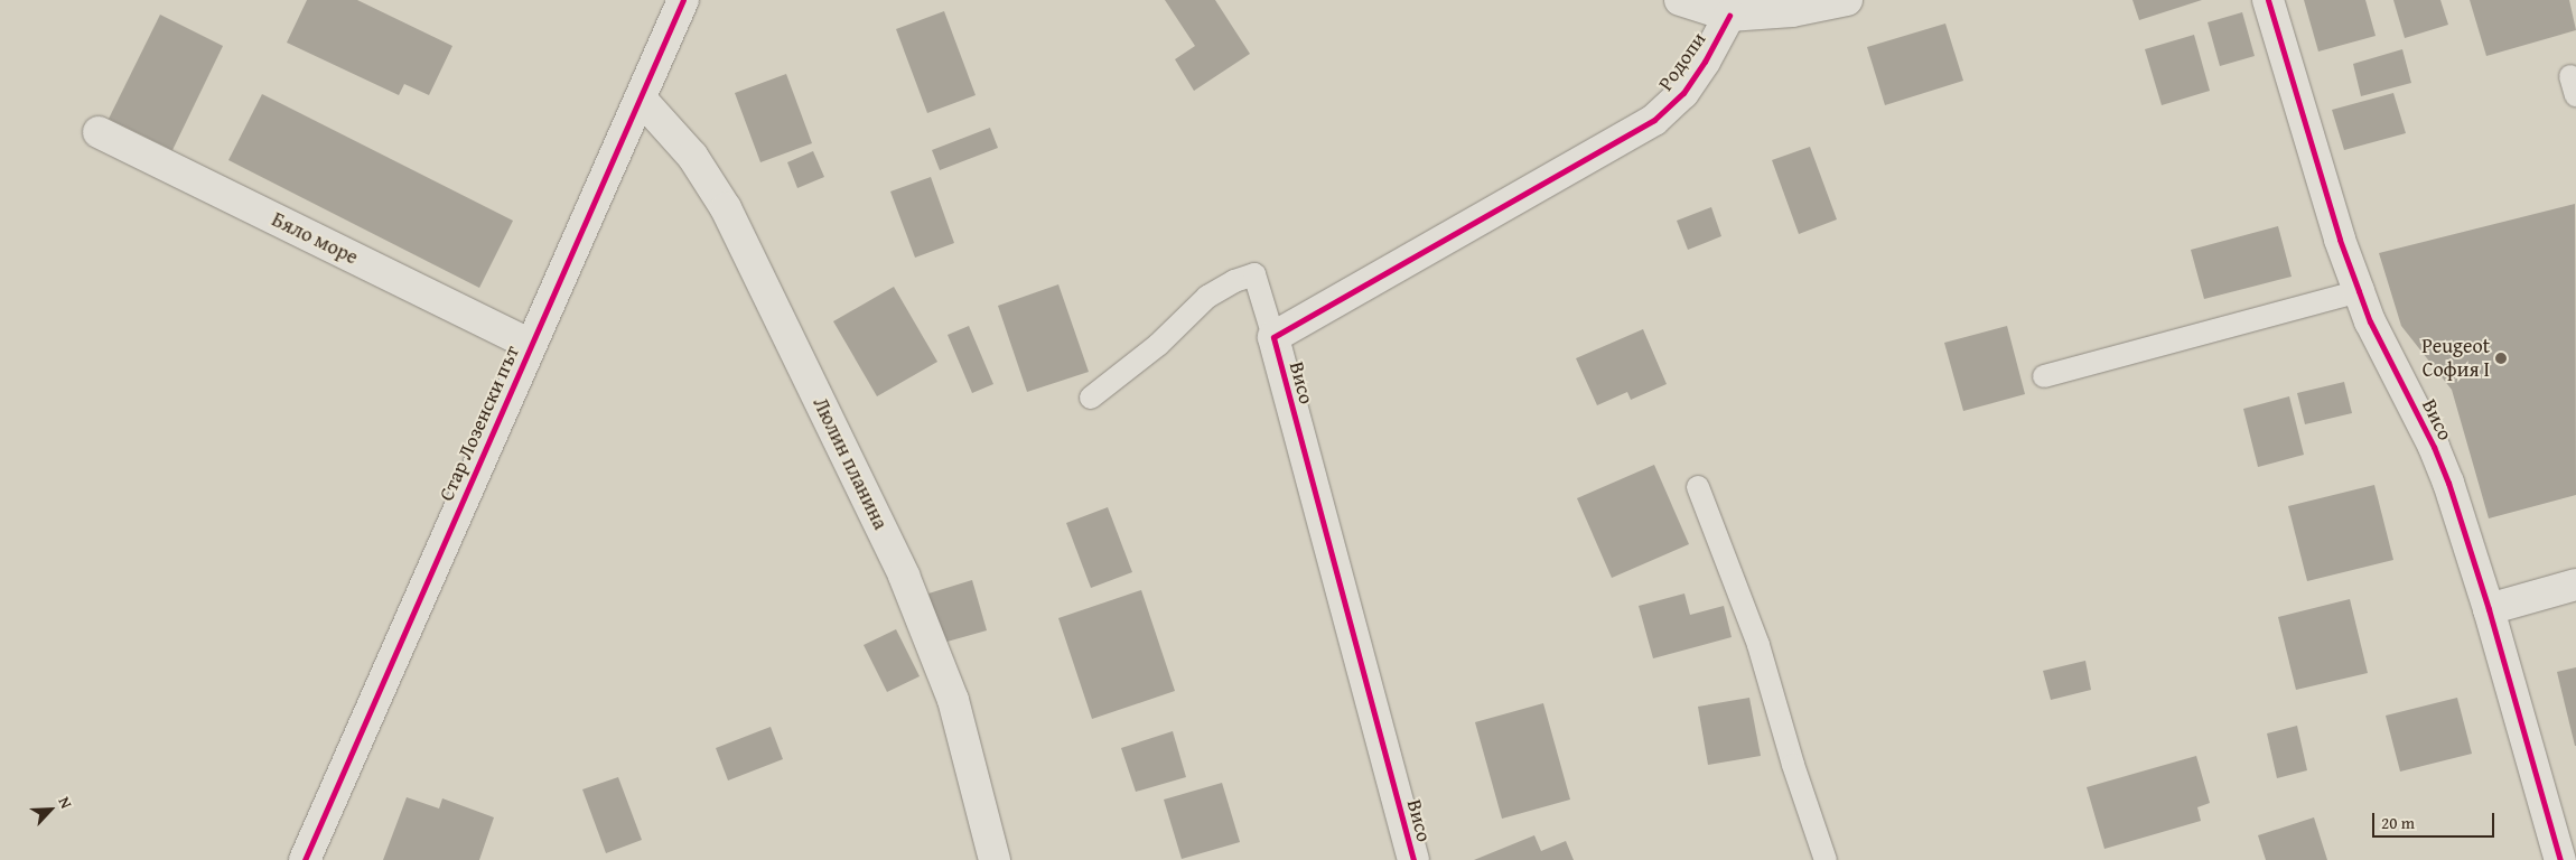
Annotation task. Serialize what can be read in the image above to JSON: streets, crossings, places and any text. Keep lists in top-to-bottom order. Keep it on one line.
{"streets":{"street":["Родопи","Бяло море","Висо","Стар Лозенски път","Люлин планина"]},"crossings":[["Родопи","Висо"],["Бяло море","Стар Лозенски път"],["Стар Лозенски път","Люлин планина"]],"places":["Peugeot София I"],"scale_bar":"20 m","north":"top right"}
